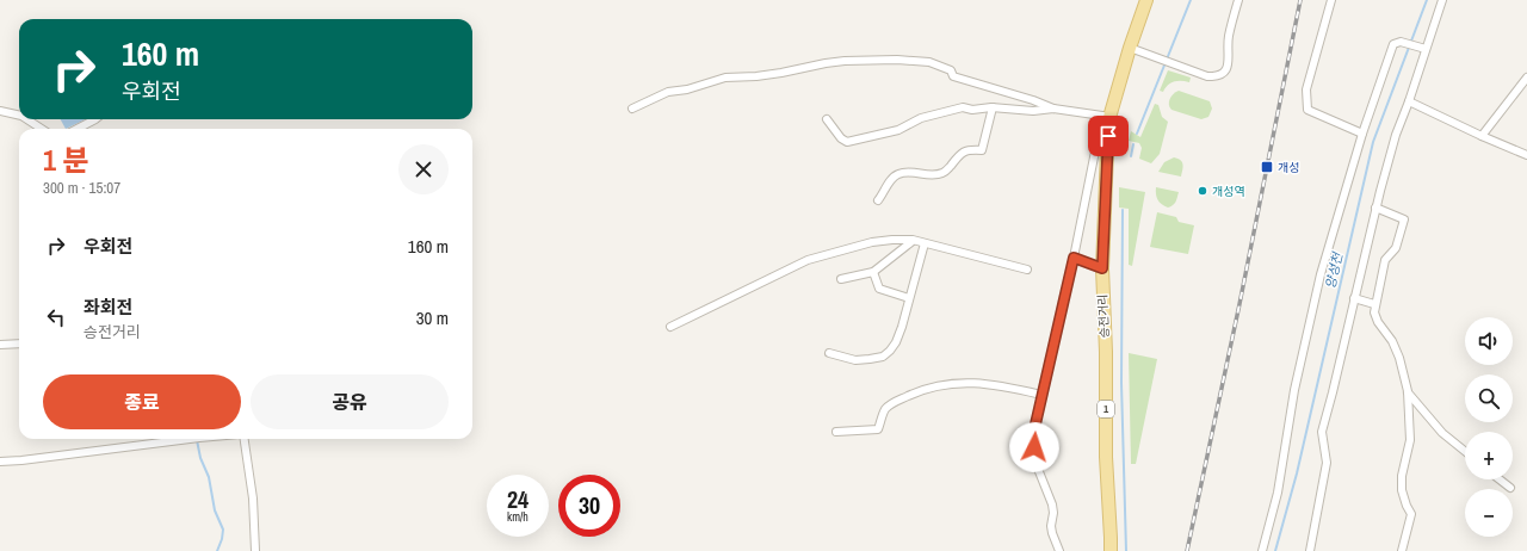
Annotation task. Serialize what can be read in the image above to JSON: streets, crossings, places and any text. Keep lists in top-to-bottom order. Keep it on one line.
{"streets":{"main road":["승전거리","1"]},"water":["양성천"],"places":{"transit":["개성"],"other":["개성역"]},"page":{"turn":["160 m","우회전"],"heading":["1 분","300 m · 15:07"],"list":[{"name":"우회전","value":"160 m"},{"name":"좌회전","note":"승전거리","value":"30 m"}],"map_buttons":["+","−"],"buttons":["종료","공유"],"speed":"24 km/h","limit":"30"}}
